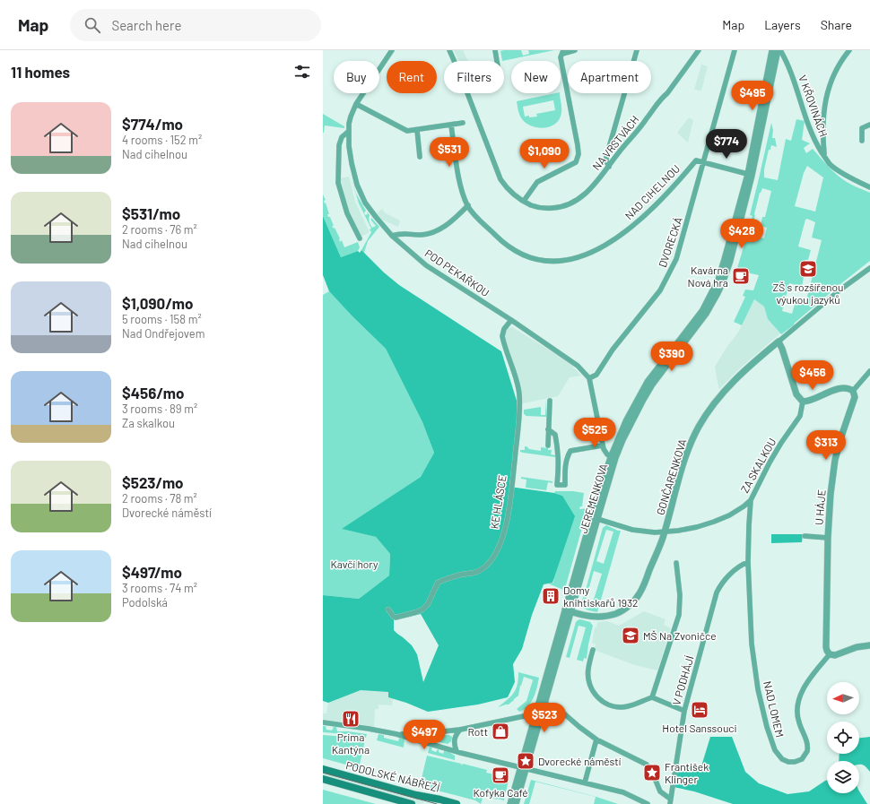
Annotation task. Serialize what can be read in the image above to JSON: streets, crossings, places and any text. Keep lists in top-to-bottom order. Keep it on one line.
{"streets":{"main road":["PODOLSKÉ NÁBŘEŽÍ"],"street":["V KŘOVINÁCH","NA VRSTVÁCH","NAD CIHELNOU","DVORECKÁ","POD PEKAŘKOU","ZA SKALKOU","GONČARENKOVA","JEREMENKOVA","KE HLÁSCE","U HÁJE","V PODHÁJÍ","NAD LOMEM"]},"crossings":[["NAD CIHELNOU","DVORECKÁ"],["DVORECKÁ","POD PEKAŘKOU"],["POD PEKAŘKOU","KE HLÁSCE"],["ZA SKALKOU","GONČARENKOVA"],["ZA SKALKOU","JEREMENKOVA"],["ZA SKALKOU","NAD LOMEM"],["GONČARENKOVA","JEREMENKOVA"],["U HÁJE","NAD LOMEM"],["V PODHÁJÍ","NAD LOMEM"]],"parks":["Kavčí hory"],"places":{"school or university":["ZŠ s rozšířenou výukou jazyků","MŠ Na Zvoničce"],"cafe":["Kavárna Nová hra","Kofyka Café"],"building":["Domy knihtiskařů 1932"],"hotel":["Hotel Sanssouci"],"restaurant":["Prima Kantýna"],"shop":["Rott"],"place":["Dvorecké náměstí","František Klinger"]},"north":"left","page":{"header":"Map","search":"Search here","nav":["Map","Layers","Share"],"heading":"11 homes","chip":["Buy","Rent","Filters","New","Apartment"],"price":["$495","$774","$531","$1,090","$428","$390","$456","$525","$313","$523","$497"],"list":[{"name":"$774/mo","note":"4 rooms · 152 m² · Nad cihelnou"},{"name":"$531/mo","note":"2 rooms · 76 m² · Nad cihelnou"},{"name":"$1,090/mo","note":"5 rooms · 158 m² · Nad Ondřejovem"},{"name":"$456/mo","note":"3 rooms · 89 m² · Za skalkou"},{"name":"$523/mo","note":"2 rooms · 78 m² · Dvorecké náměstí"},{"name":"$497/mo","note":"3 rooms · 74 m² · Podolská"}]}}
